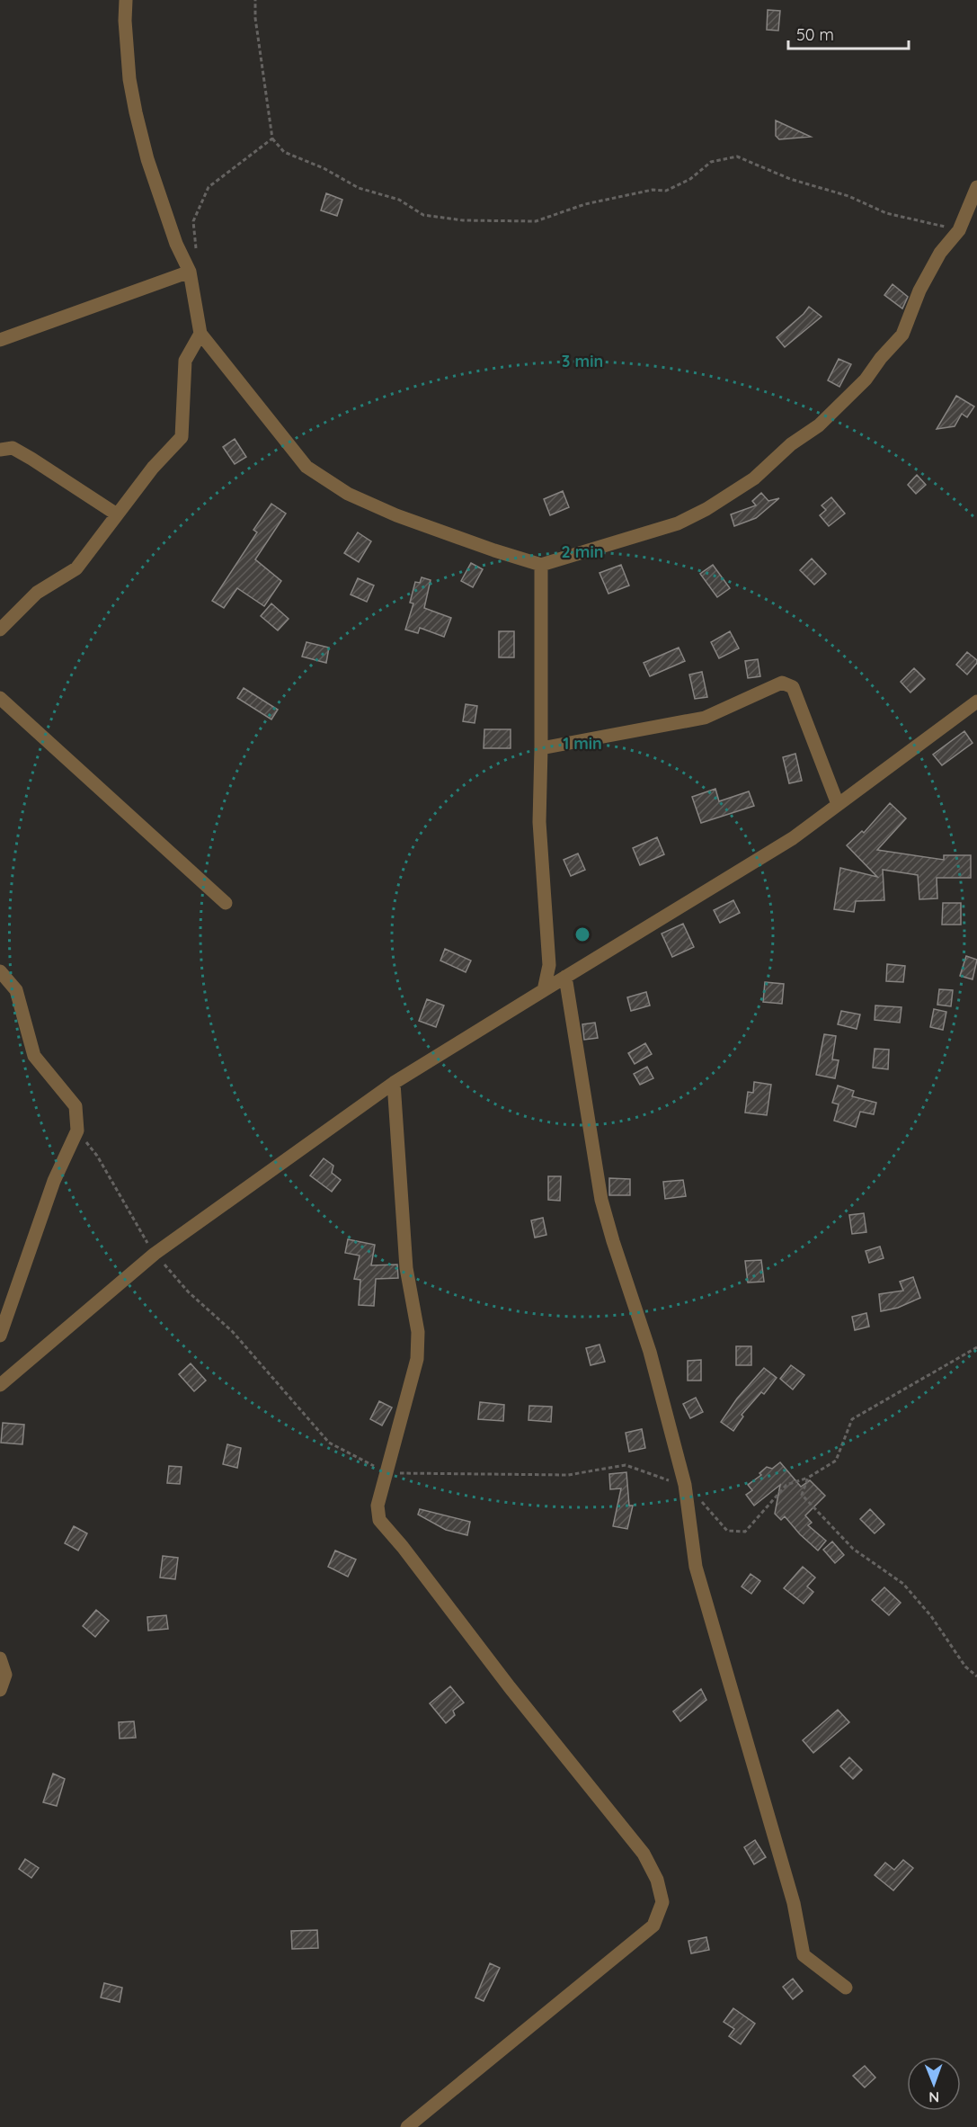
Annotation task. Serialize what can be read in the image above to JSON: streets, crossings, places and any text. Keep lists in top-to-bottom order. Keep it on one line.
{"scale_bar":"50 m","north":"bottom","rings":["3 min","2 min","1 min"]}
